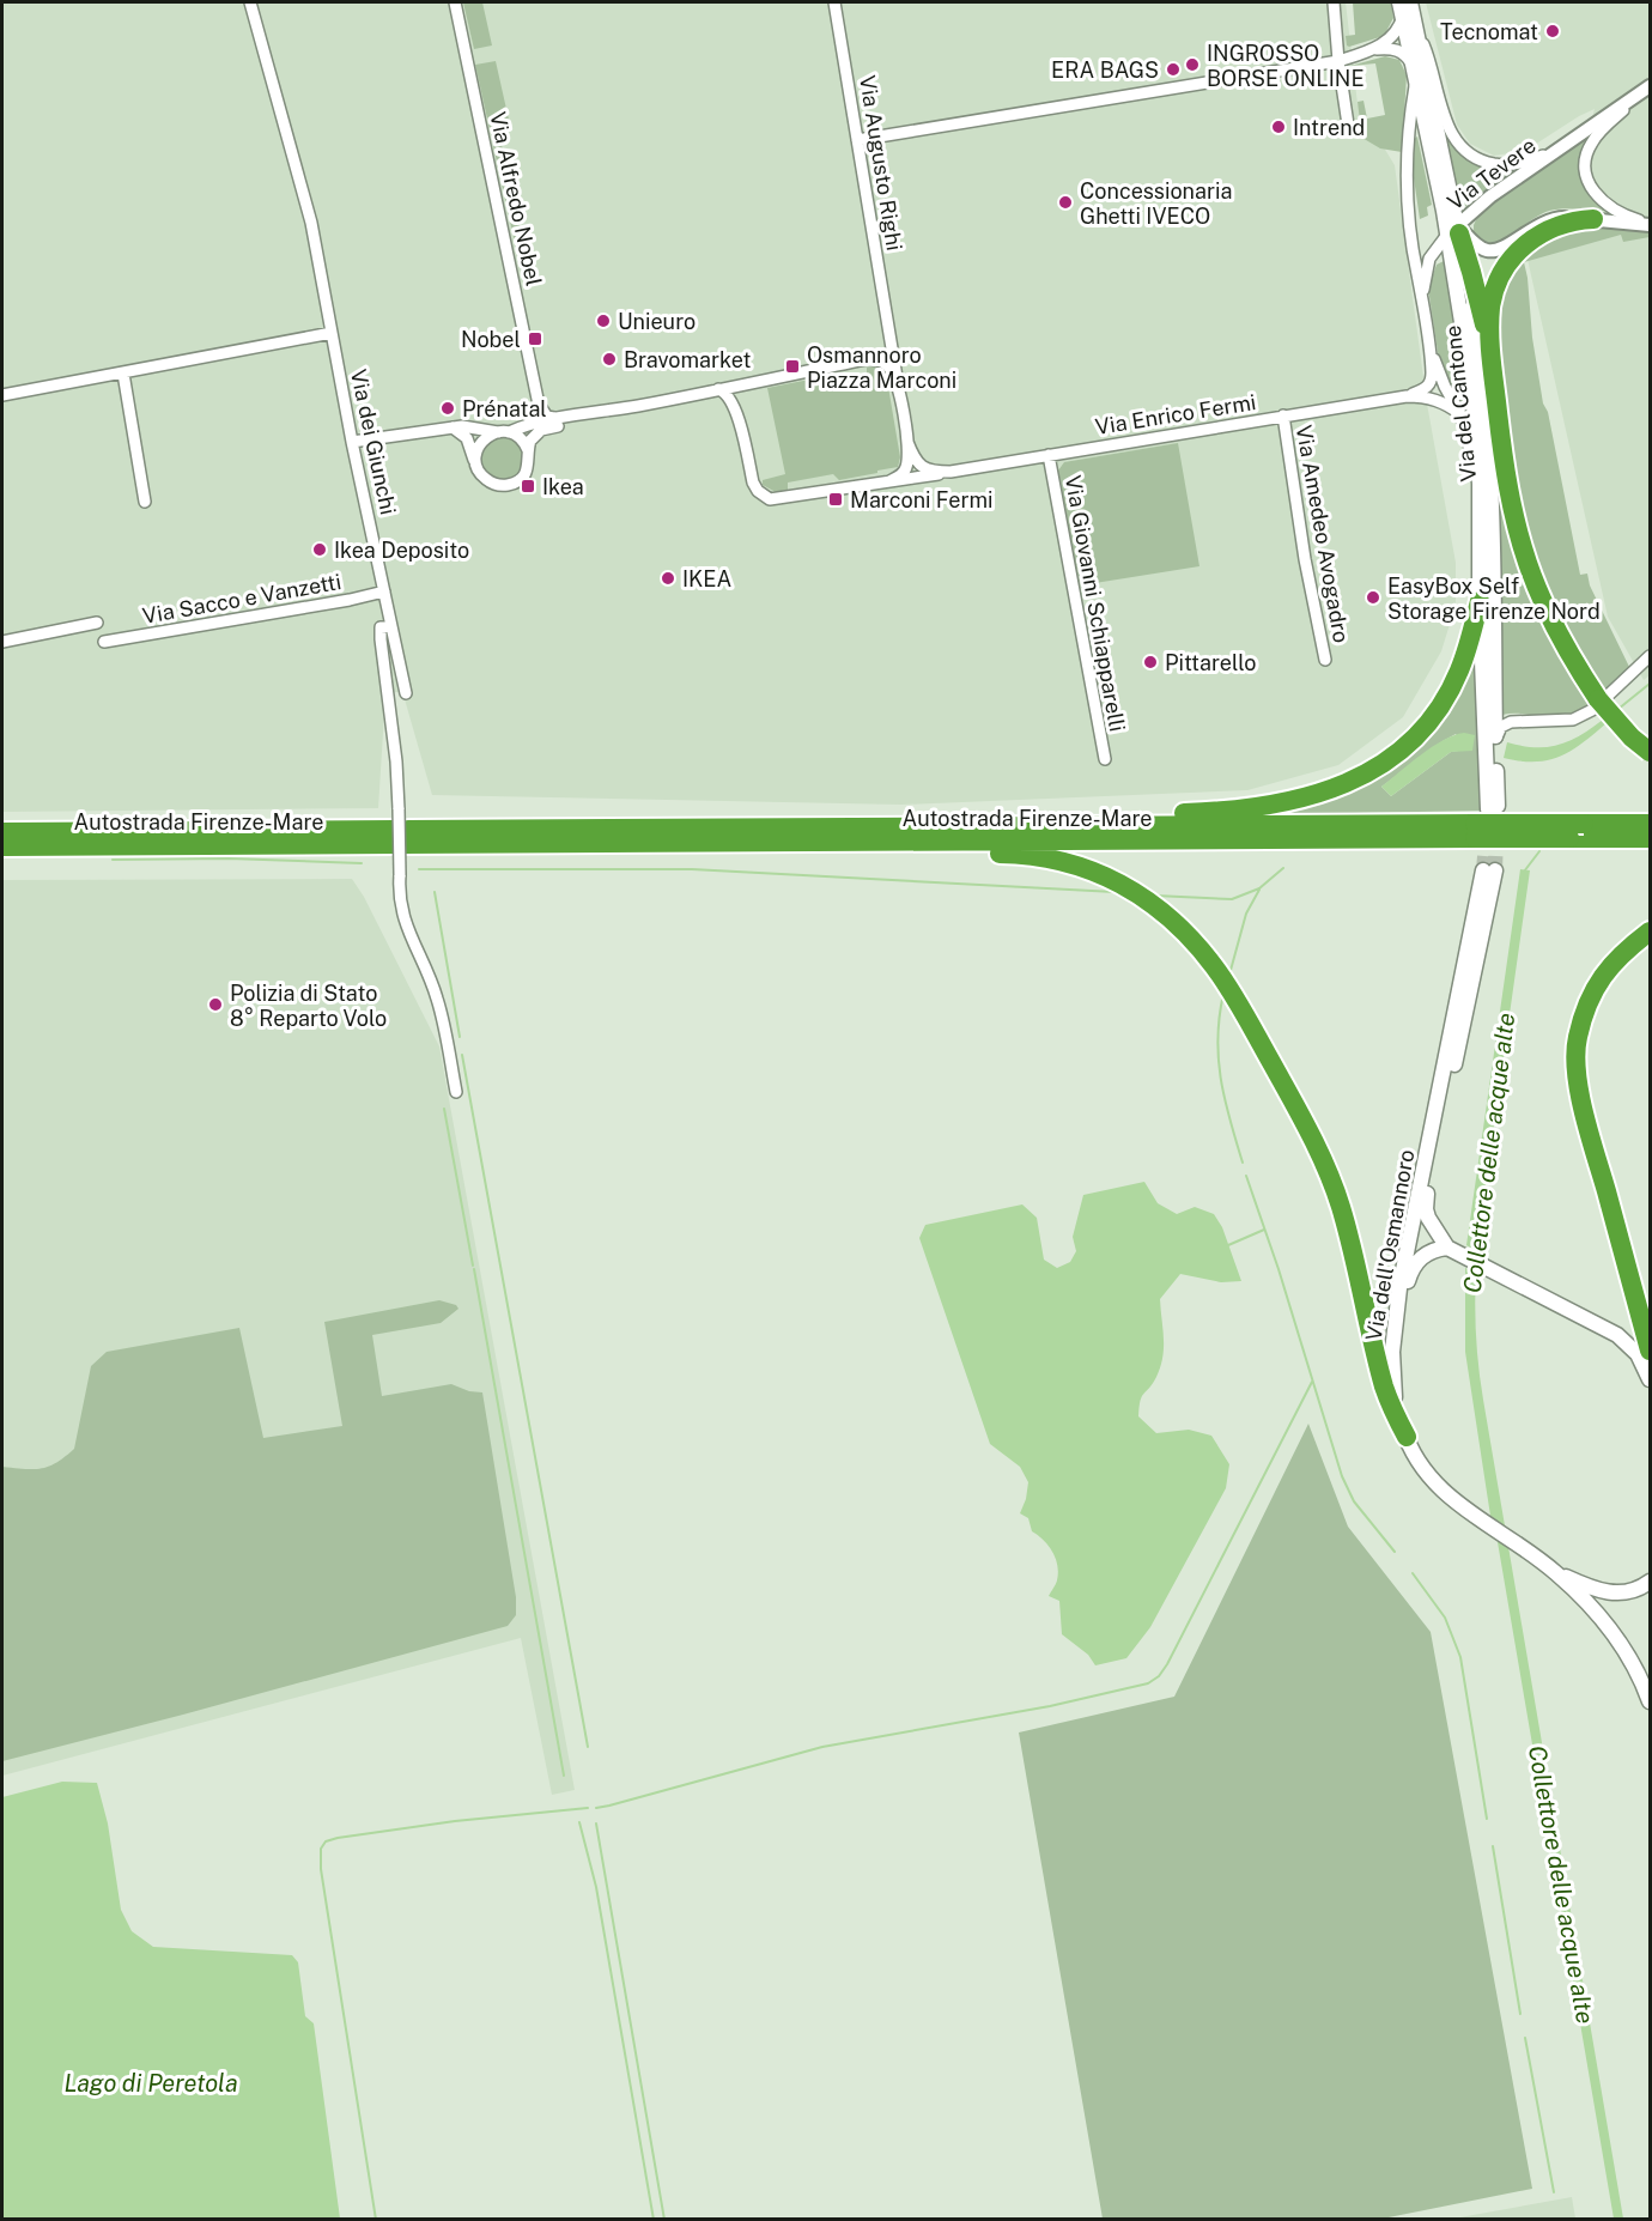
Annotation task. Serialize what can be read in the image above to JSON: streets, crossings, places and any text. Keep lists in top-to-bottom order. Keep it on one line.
{"streets":{"highway":["Autostrada Firenze-Mare"],"main road":["Via del Cantone","Via dell'Osmannoro"],"street":["Via Augusto Righi","Via Tevere","Via Alfredo Nobel","Via Enrico Fermi","Via dei Giunchi","Via Amedeo Avogadro","Via Sacco e Vanzetti","Via Giovanni Schiapparelli"]},"crossings":[["Via Augusto Righi","Via Enrico Fermi"],["Via Tevere","Via del Cantone"],["Via del Cantone","Via Enrico Fermi"],["Via del Cantone","Autostrada Firenze-Mare"],["Via Enrico Fermi","Via Amedeo Avogadro"],["Via Enrico Fermi","Via Giovanni Schiapparelli"],["Via dei Giunchi","Via Sacco e Vanzetti"]],"water":["Collettore delle acque alte","Lago di Peretola"],"places":{"other":["Tecnomat","INGROSSO BORSE ONLINE","ERA BAGS","Intrend","Concessionaria Ghetti IVECO","Unieuro","Bravomarket","Prénatal","Ikea Deposito","IKEA","EasyBox Self Storage Firenze Nord","Pittarello","Polizia di Stato 8° Reparto Volo"],"transit":["Nobel","Osmannoro Piazza Marconi","Ikea","Marconi Fermi"]}}
